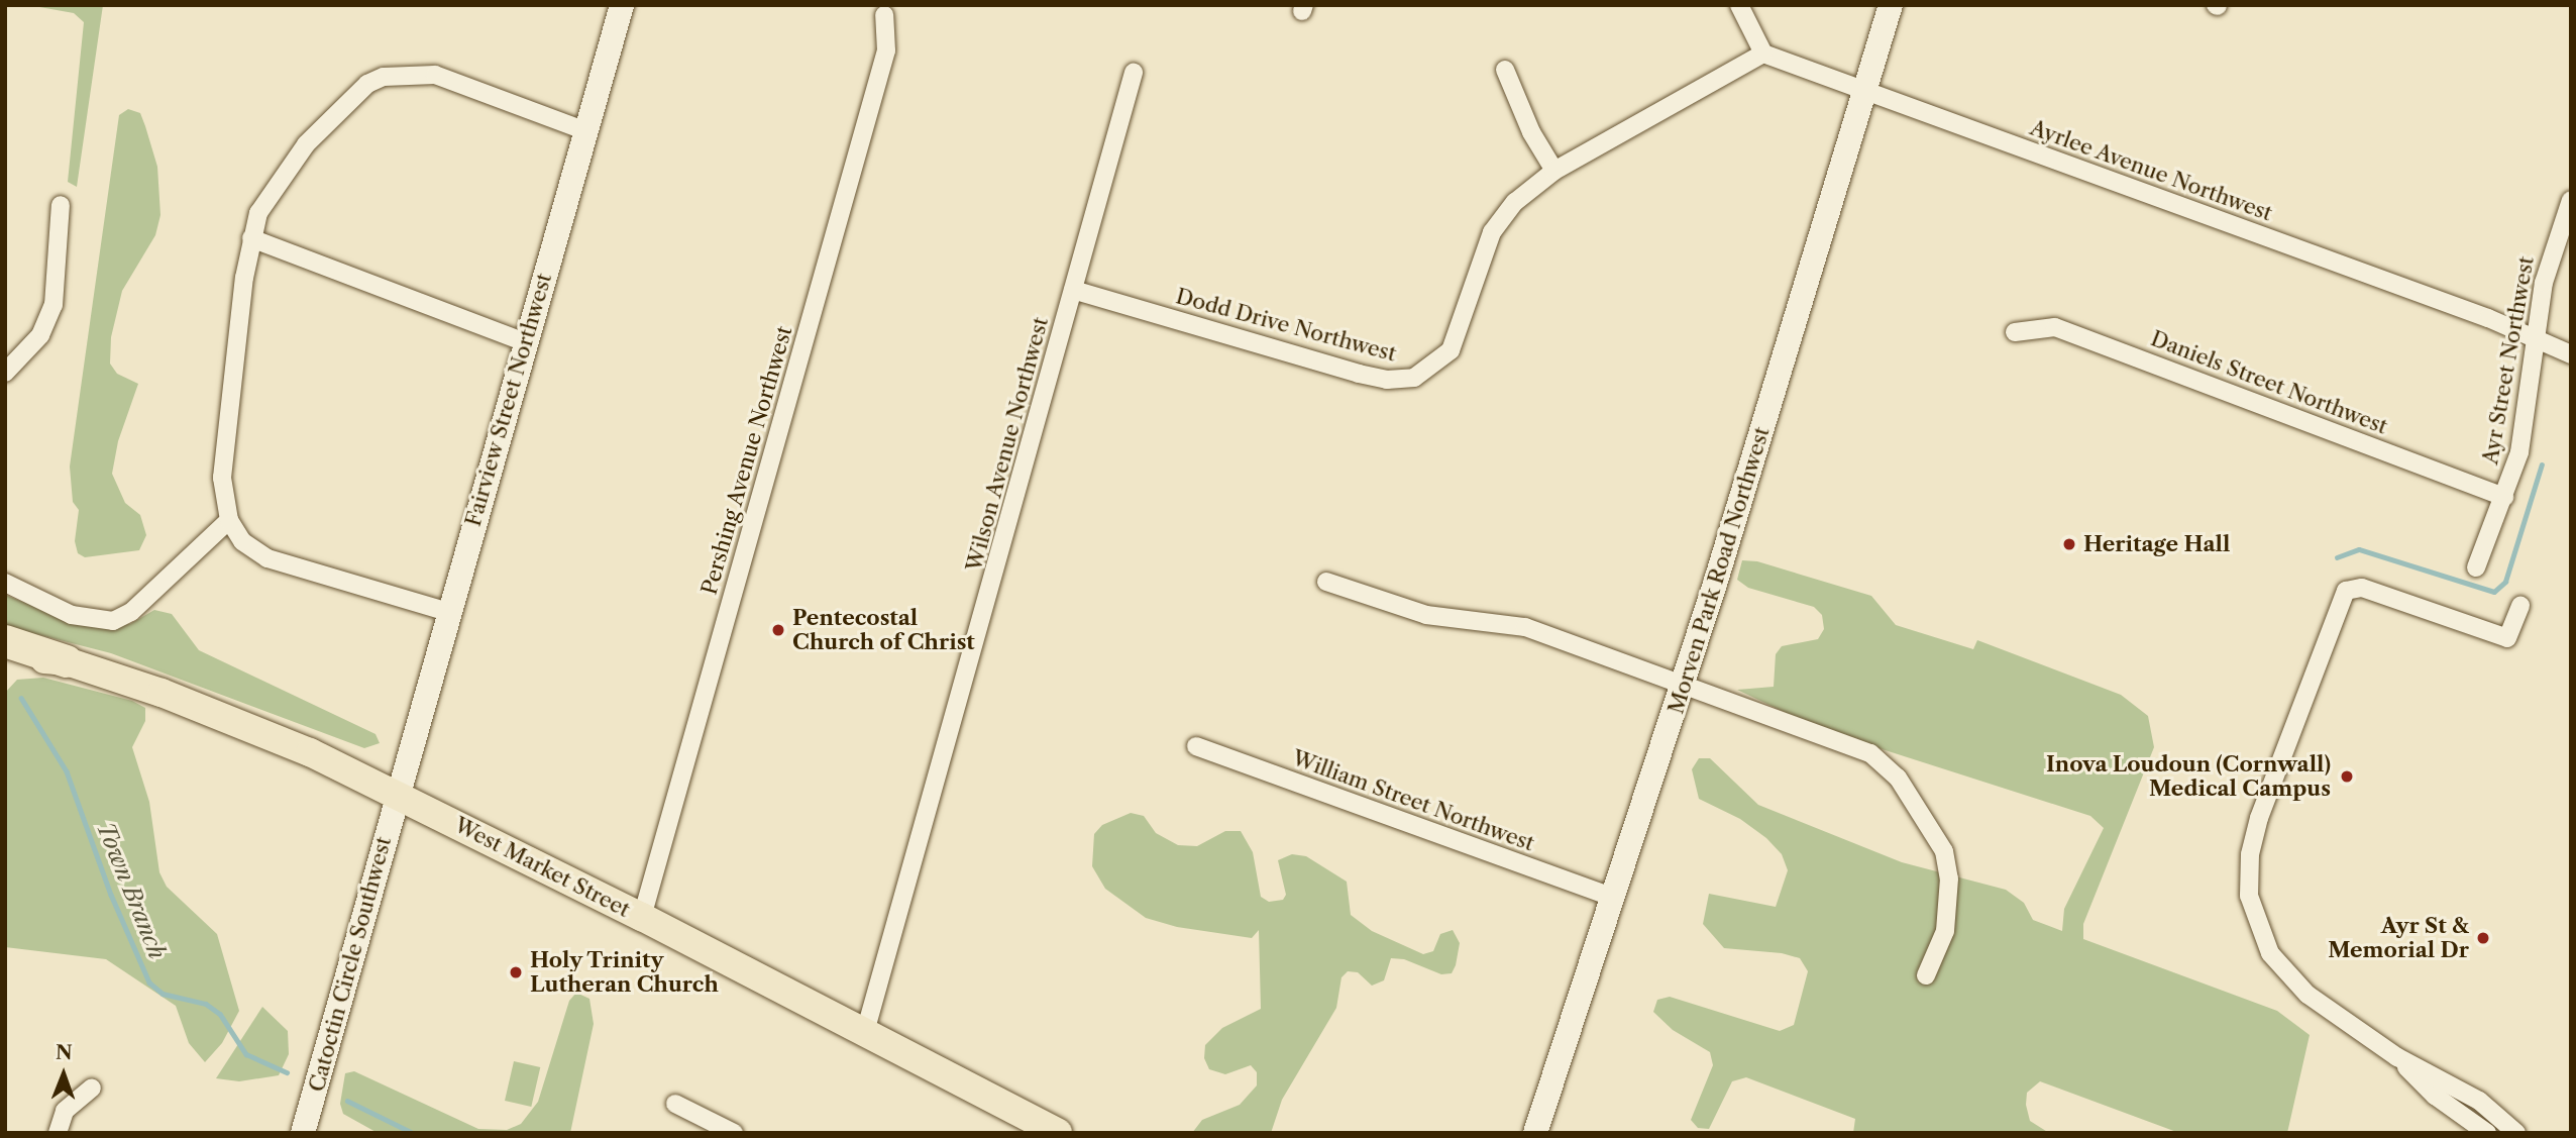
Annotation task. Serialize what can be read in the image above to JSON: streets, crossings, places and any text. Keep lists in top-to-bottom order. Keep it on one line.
{"streets":{"main road":["West Market Street"],"street":["Ayrlee Avenue Northwest","Dodd Drive Northwest","Ayr Street Northwest","Daniels Street Northwest","Fairview Street Northwest","Wilson Avenue Northwest","Pershing Avenue Northwest","Morven Park Road Northwest","William Street Northwest","Catoctin Circle Southwest"]},"crossings":[["Ayrlee Avenue Northwest","Dodd Drive Northwest"],["Ayrlee Avenue Northwest","Ayr Street Northwest"],["Ayrlee Avenue Northwest","Morven Park Road Northwest"],["Dodd Drive Northwest","Wilson Avenue Northwest"],["Ayr Street Northwest","Daniels Street Northwest"],["Fairview Street Northwest","West Market Street"],["Fairview Street Northwest","Catoctin Circle Southwest"],["Wilson Avenue Northwest","West Market Street"],["Pershing Avenue Northwest","West Market Street"],["Morven Park Road Northwest","William Street Northwest"],["West Market Street","Catoctin Circle Southwest"]],"water":["Town Branch"],"places":["Heritage Hall","Pentecostal Church of Christ","Inova Loudoun (Cornwall) Medical Campus","Ayr St & Memorial Dr","Holy Trinity Lutheran Church"],"north":"top"}
